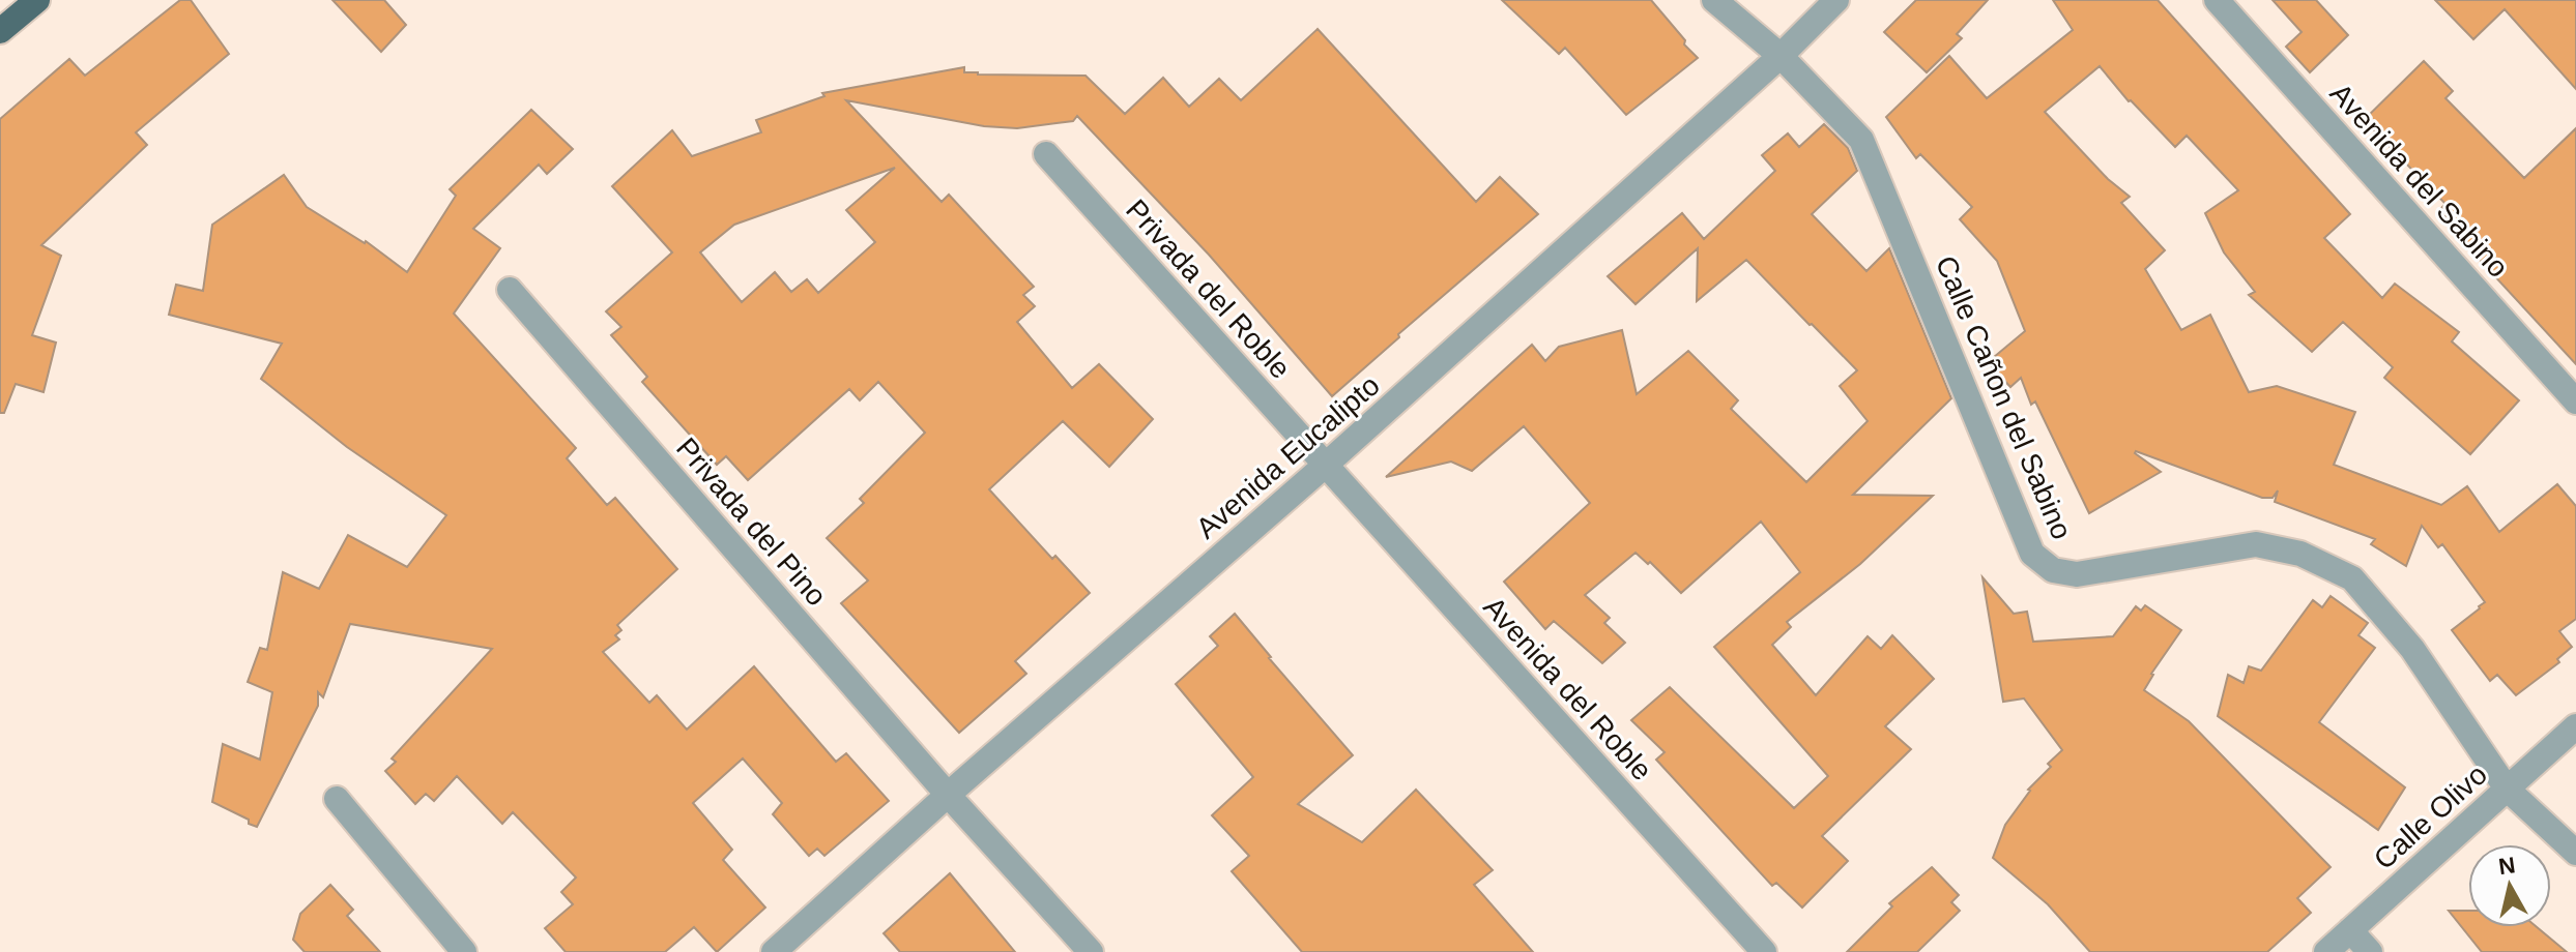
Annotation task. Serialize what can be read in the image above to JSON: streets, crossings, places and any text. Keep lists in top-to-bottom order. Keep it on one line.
{"streets":{"street":["Avenida del Sabino","Privada del Roble","Calle Cañon del Sabino","Avenida Eucalipto","Privada del Pino","Avenida del Roble","Calle Olivo"]},"crossings":[["Privada del Roble","Avenida Eucalipto"],["Privada del Roble","Avenida del Roble"],["Calle Cañon del Sabino","Avenida Eucalipto"],["Calle Cañon del Sabino","Calle Olivo"],["Avenida Eucalipto","Privada del Pino"],["Avenida Eucalipto","Avenida del Roble"]],"north":"top"}
